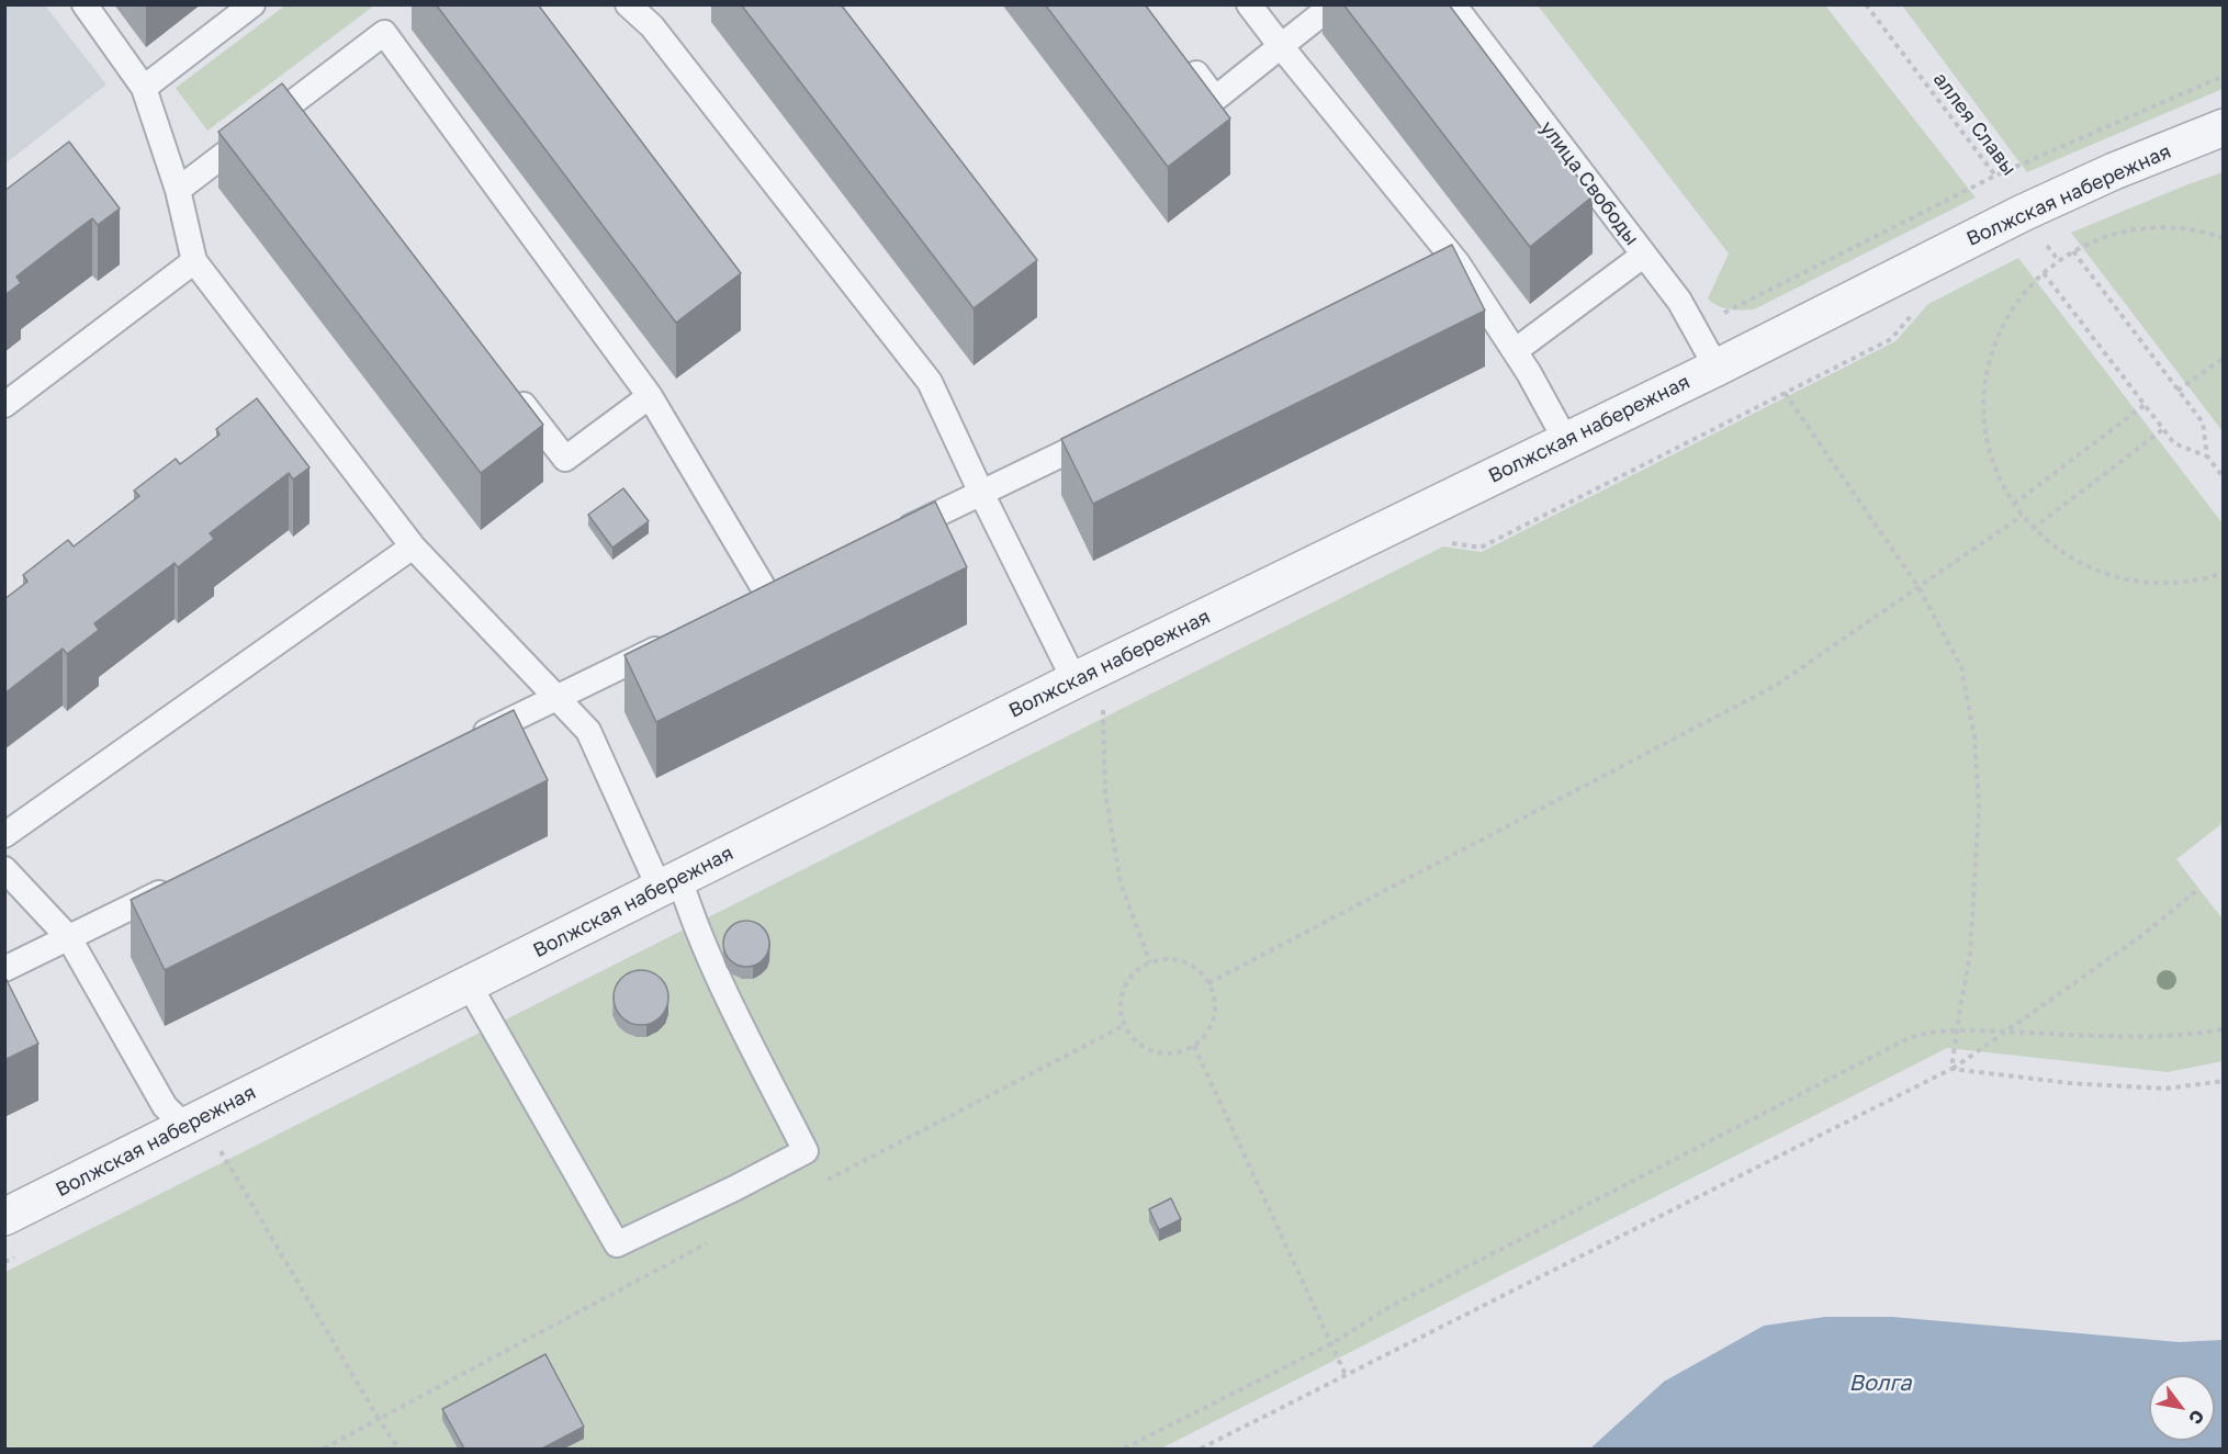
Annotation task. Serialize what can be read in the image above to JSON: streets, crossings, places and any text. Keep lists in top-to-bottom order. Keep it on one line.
{"streets":{"street":["Волжская набережная"],"lane":["улица Свободы"],"path":["аллея Славы"]},"crossings":[["аллея Славы","Волжская набережная"],["улица Свободы","Волжская набережная"]],"water":["Волга"],"north":"bottom right"}
